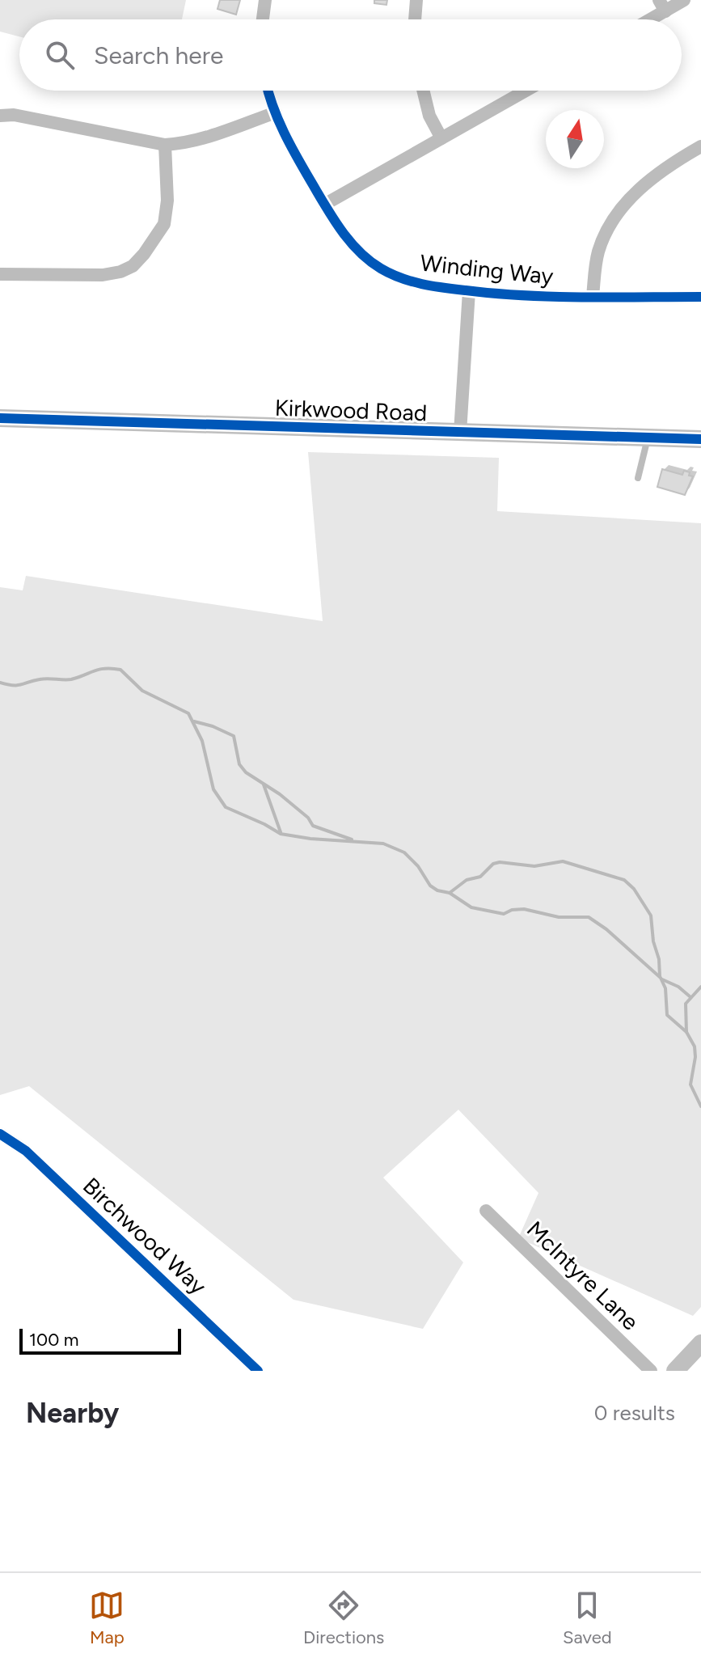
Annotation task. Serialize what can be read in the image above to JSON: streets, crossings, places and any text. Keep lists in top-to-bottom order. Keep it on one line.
{"streets":{"street":["Winding Way","Kirkwood Road","Birchwood Way","McIntyre Lane"]},"scale_bar":"100 m","north":"top","page":{"search":"Search here","scale":"100 m","heading":["Nearby","0 results"],"nav":["Map","Directions","Saved"]}}
